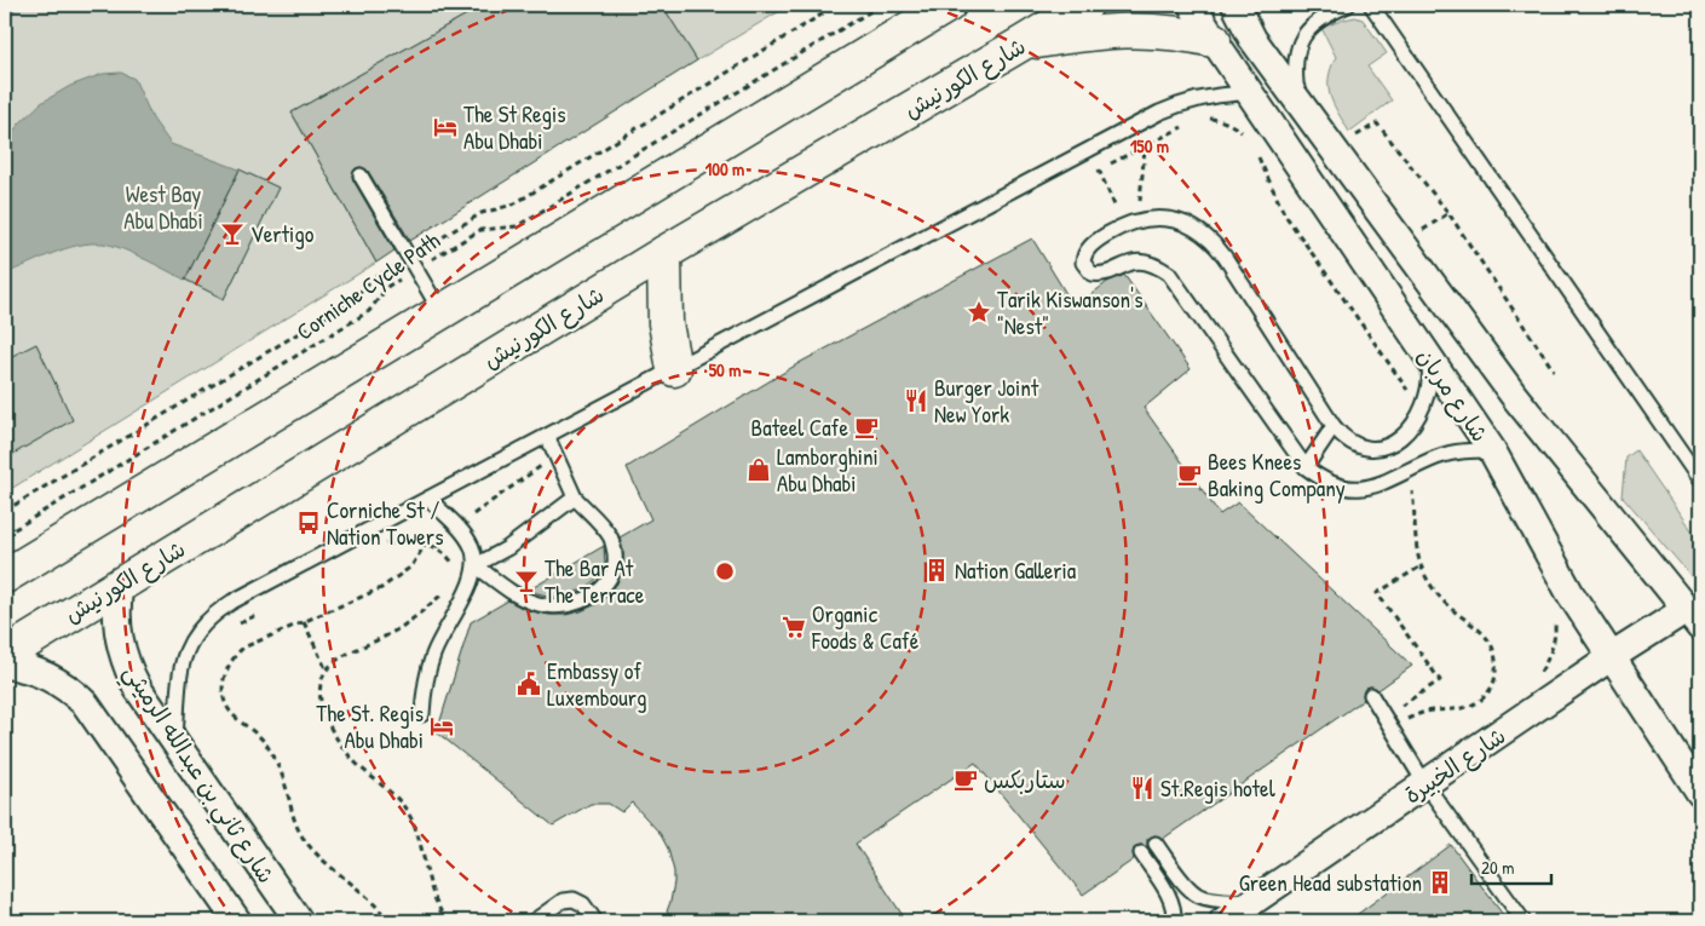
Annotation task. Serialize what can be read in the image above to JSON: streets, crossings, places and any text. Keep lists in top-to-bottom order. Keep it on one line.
{"streets":{"main road":["شارع الكورنيش"],"street":["شارع مربان","شارع الخبيرة","شارع ثاني بن عبدالله الرميثي"],"path":["Corniche Cycle Path"]},"crossings":[["شارع الكورنيش","شارع ثاني بن عبدالله الرميثي"],["شارع مربان","شارع الخبيرة"]],"parks":["West Bay Abu Dhabi"],"places":{"hotel":["The St Regis Abu Dhabi","The St. Regis Abu Dhabi"],"bar":["Vertigo","The Bar At The Terrace"],"place":["Tarik Kiswanson's \"Nest\""],"restaurant":["Burger Joint New York","St.Regis hotel"],"cafe":["Bateel Cafe","Bees Knees Baking Company","ستاربكس"],"shop":["Lamborghini Abu Dhabi"],"bus stop":["Corniche St / Nation Towers"],"building":["Nation Galleria","Green Head substation"],"supermarket":["Organic Foods & Café"],"public building":["Embassy of Luxembourg"]},"scale_bar":"20 m","rings":["150 m","100 m","50 m"]}
